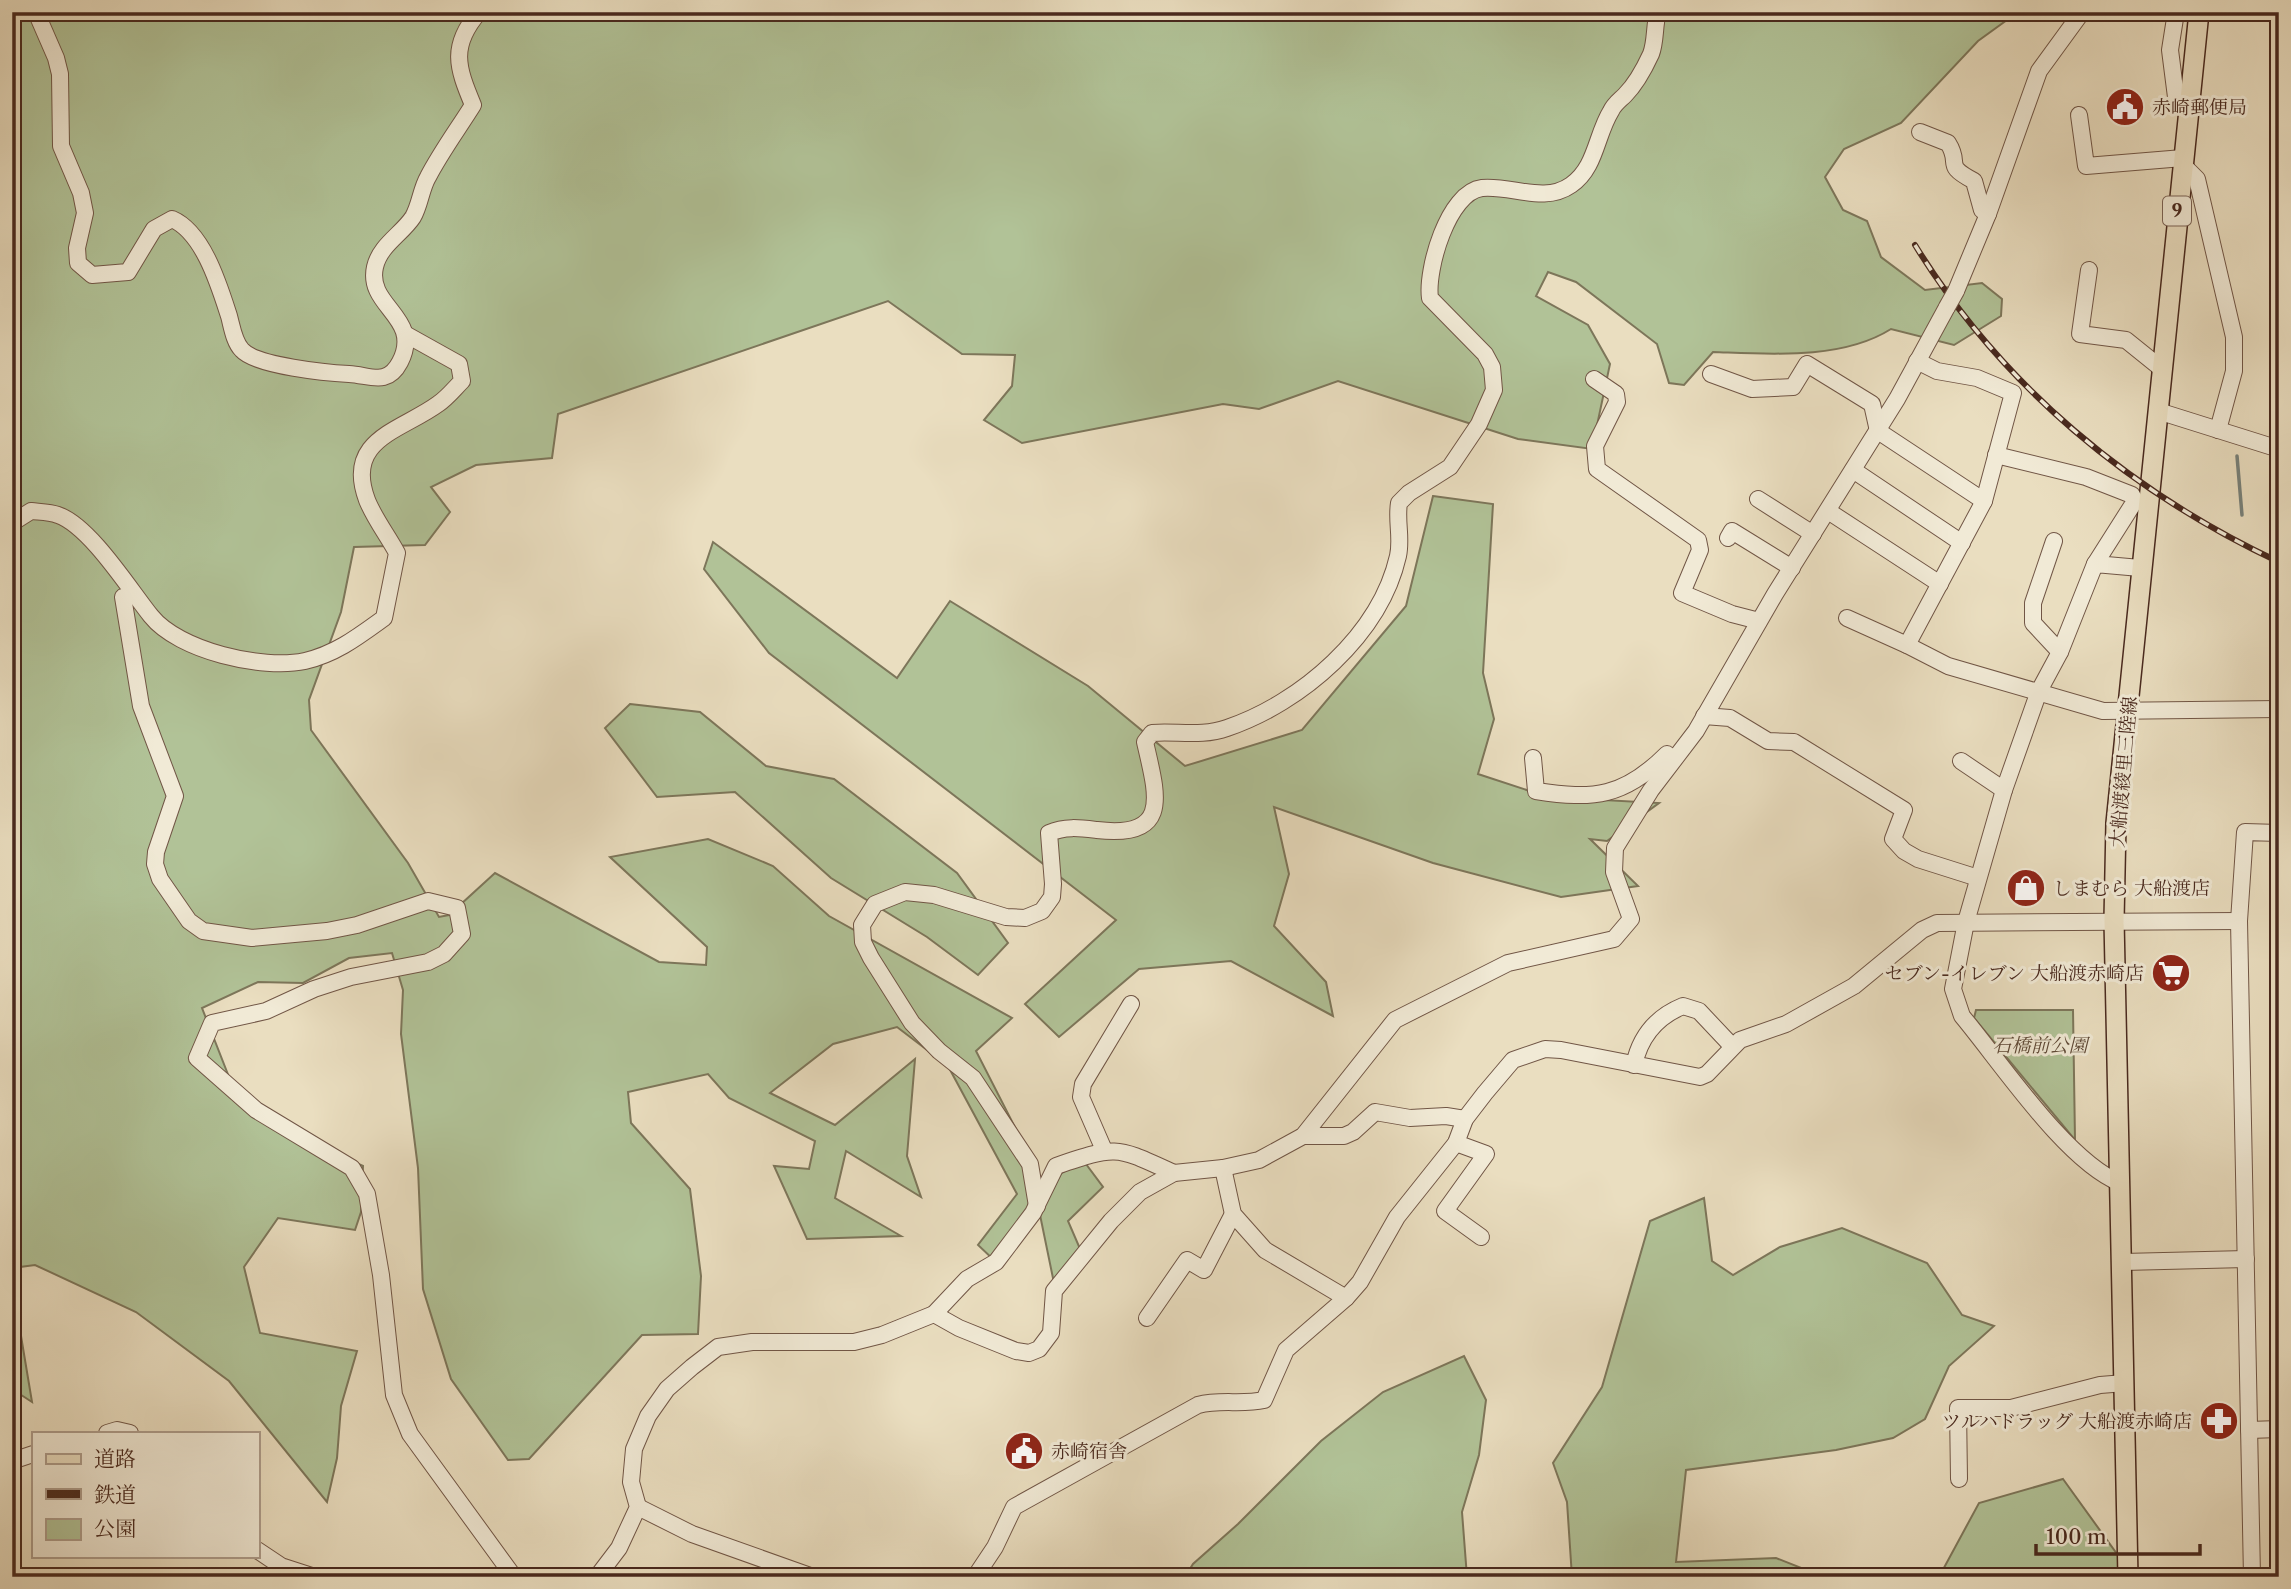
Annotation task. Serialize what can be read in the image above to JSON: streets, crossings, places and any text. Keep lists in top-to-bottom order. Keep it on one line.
{"streets":{"main road":["9","大船渡綾里三陸線"]},"parks":["石橋前公園"],"places":{"public building":["赤崎郵便局","赤崎宿舎"],"shop":["しまむら 大船渡店"],"supermarket":["セブン-イレブン 大船渡赤崎店"],"pharmacy":["ツルハドラッグ 大船渡赤崎店"]},"legend":["道路","鉄道","公園"],"scale_bar":"100 m"}
